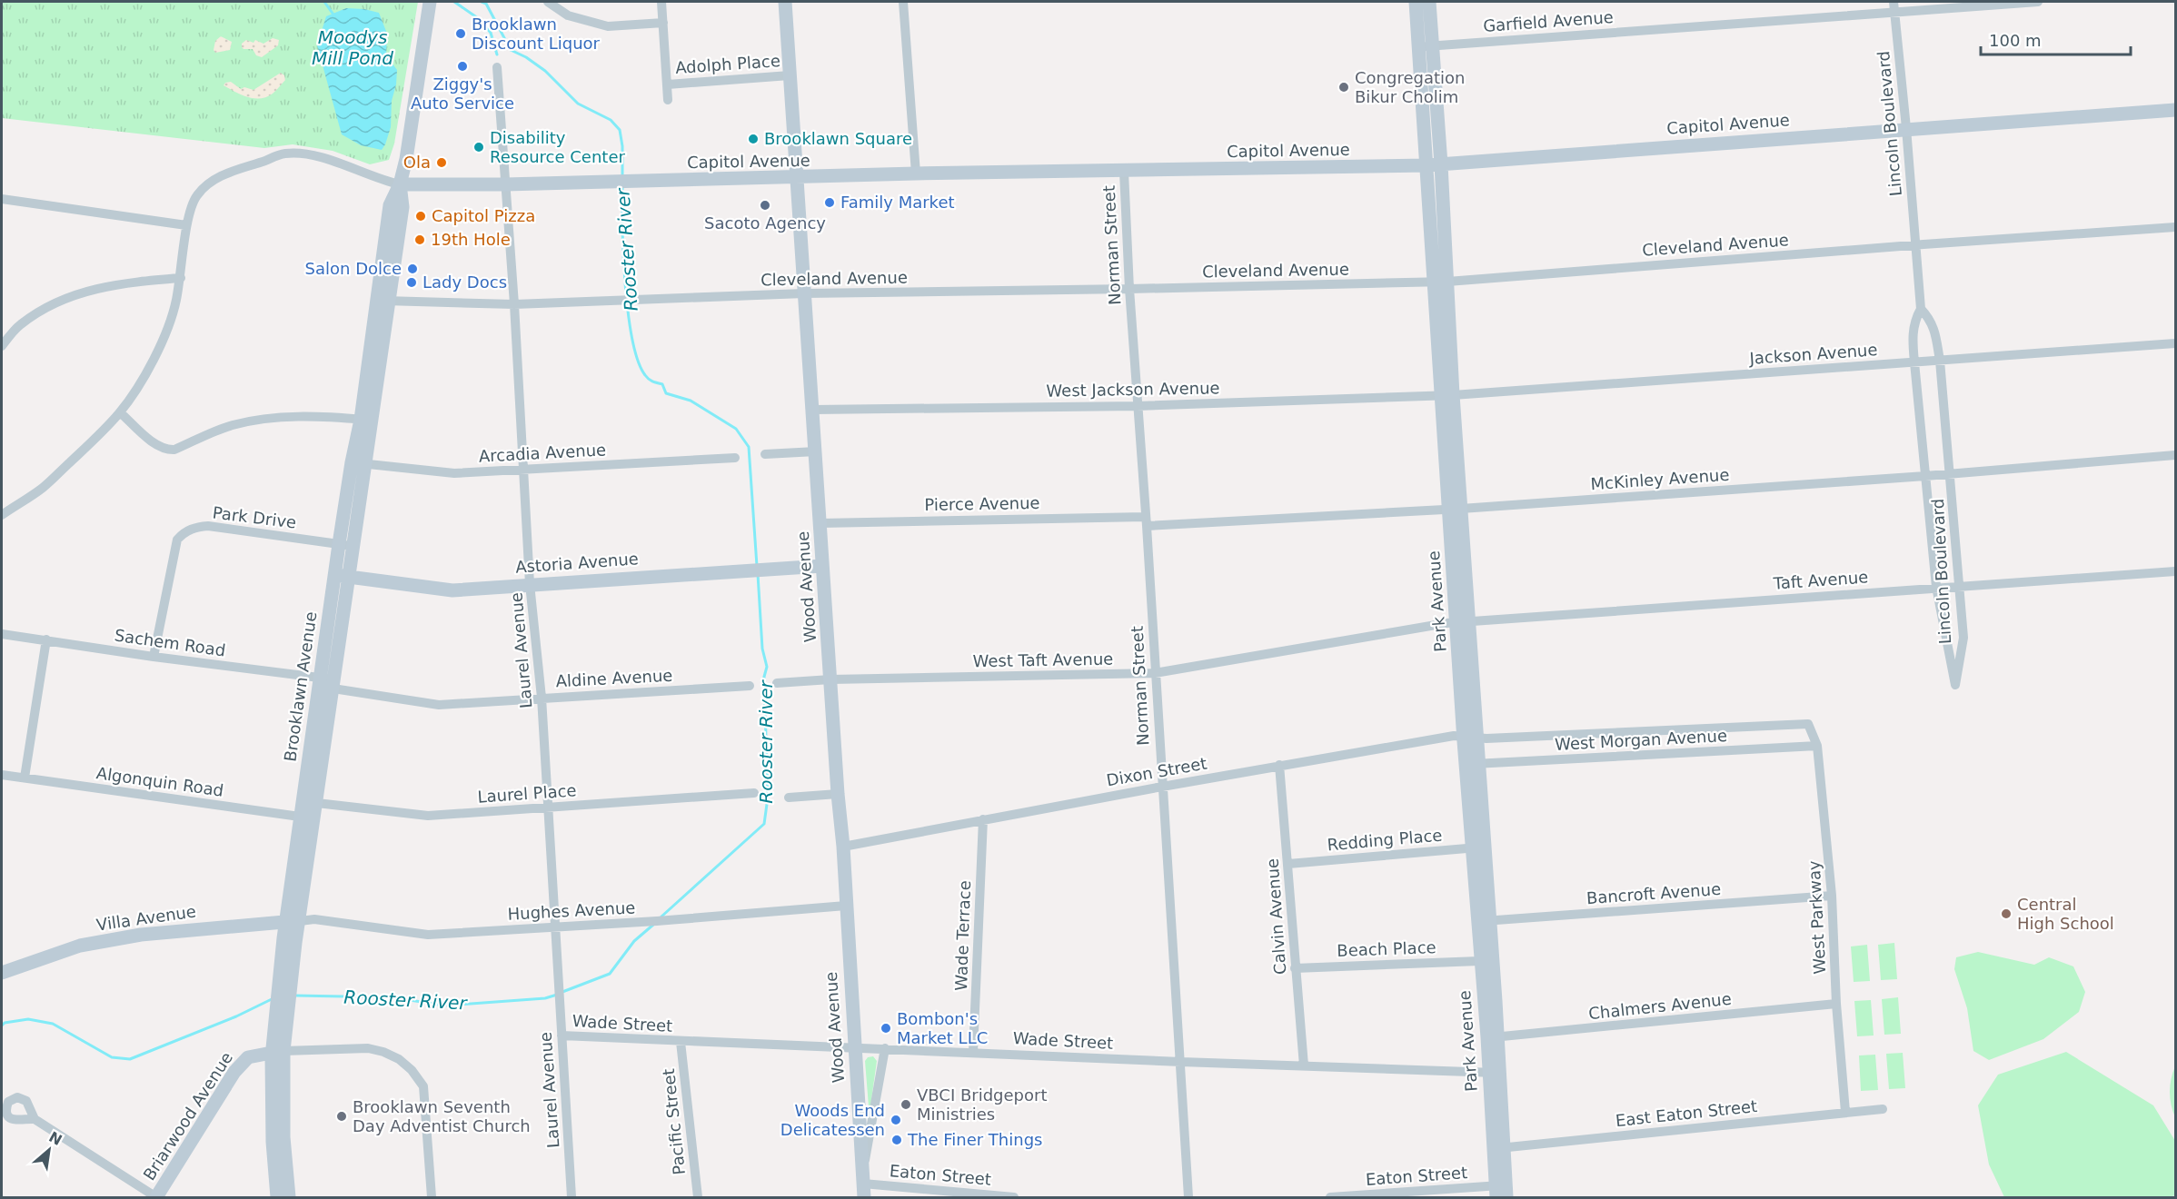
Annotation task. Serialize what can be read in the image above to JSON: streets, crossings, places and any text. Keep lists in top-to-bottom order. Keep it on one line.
{"streets":{"main road":["Capitol Avenue","Astoria Avenue","Wood Avenue","Park Avenue","Brooklawn Avenue","Villa Avenue","Briarwood Avenue"],"street":["Garfield Avenue","Adolph Place","Lincoln Boulevard","Norman Street","Cleveland Avenue","Jackson Avenue","West Jackson Avenue","Arcadia Avenue","McKinley Avenue","Pierce Avenue","Park Drive","Taft Avenue","Sachem Road","Laurel Avenue","West Taft Avenue","Aldine Avenue","West Morgan Avenue","Dixon Street","Algonquin Road","Laurel Place","Redding Place","Bancroft Avenue","Hughes Avenue","Calvin Avenue","West Parkway","Wade Terrace","Beach Place","Chalmers Avenue","Wade Street","East Eaton Street","Pacific Street","Eaton Street"]},"crossings":[["Garfield Avenue","Lincoln Boulevard"],["Garfield Avenue","Park Avenue"],["Adolph Place","Wood Avenue"],["Lincoln Boulevard","Capitol Avenue"],["Lincoln Boulevard","Cleveland Avenue"],["Lincoln Boulevard","Jackson Avenue"],["Lincoln Boulevard","McKinley Avenue"],["Lincoln Boulevard","Taft Avenue"],["Capitol Avenue","Norman Street"],["Capitol Avenue","Wood Avenue"],["Capitol Avenue","Park Avenue"],["Capitol Avenue","Laurel Avenue"],["Capitol Avenue","Brooklawn Avenue"],["Norman Street","Cleveland Avenue"],["Norman Street","West Jackson Avenue"],["Norman Street","McKinley Avenue"],["Norman Street","Pierce Avenue"],["Norman Street","West Taft Avenue"],["Norman Street","Dixon Street"],["Norman Street","Wade Street"],["Cleveland Avenue","Wood Avenue"],["Cleveland Avenue","Park Avenue"],["Cleveland Avenue","Laurel Avenue"],["Cleveland Avenue","Brooklawn Avenue"],["Jackson Avenue","West Jackson Avenue"],["Jackson Avenue","Park Avenue"],["West Jackson Avenue","Wood Avenue"],["West Jackson Avenue","Park Avenue"],["Arcadia Avenue","Laurel Avenue"],["Arcadia Avenue","Brooklawn Avenue"],["McKinley Avenue","Pierce Avenue"],["McKinley Avenue","Park Avenue"],["Pierce Avenue","Wood Avenue"],["Park Drive","Sachem Road"],["Park Drive","Brooklawn Avenue"],["Astoria Avenue","Wood Avenue"],["Astoria Avenue","Laurel Avenue"],["Astoria Avenue","Brooklawn Avenue"],["Taft Avenue","Park Avenue"],["Taft Avenue","West Taft Avenue"],["Wood Avenue","West Taft Avenue"],["Wood Avenue","Dixon Street"],["Wood Avenue","Hughes Avenue"],["Wood Avenue","Wade Street"],["Wood Avenue","Eaton Street"],["Park Avenue","West Taft Avenue"],["Park Avenue","West Morgan Avenue"],["Park Avenue","Dixon Street"],["Park Avenue","Redding Place"],["Park Avenue","Bancroft Avenue"],["Park Avenue","Beach Place"],["Park Avenue","Chalmers Avenue"],["Park Avenue","Wade Street"],["Park Avenue","East Eaton Street"],["Park Avenue","Eaton Street"],["Sachem Road","Aldine Avenue"],["Sachem Road","Brooklawn Avenue"],["Laurel Avenue","Aldine Avenue"],["Laurel Avenue","Laurel Place"],["Laurel Avenue","Hughes Avenue"],["Laurel Avenue","Wade Street"],["Aldine Avenue","Brooklawn Avenue"],["Brooklawn Avenue","Algonquin Road"],["Brooklawn Avenue","Laurel Place"],["Brooklawn Avenue","Hughes Avenue"],["Brooklawn Avenue","Villa Avenue"],["Brooklawn Avenue","Briarwood Avenue"],["West Morgan Avenue","Dixon Street"],["West Morgan Avenue","West Parkway"],["Dixon Street","Calvin Avenue"],["Dixon Street","Wade Terrace"],["Redding Place","Calvin Avenue"],["Bancroft Avenue","West Parkway"],["Hughes Avenue","Villa Avenue"],["Calvin Avenue","Beach Place"],["Calvin Avenue","Wade Street"],["West Parkway","Chalmers Avenue"],["West Parkway","East Eaton Street"],["Wade Terrace","Wade Street"],["Wade Street","Pacific Street"]],"water":["Moodys Mill Pond","Rooster River"],"places":["Brooklawn Discount Liquor","Ziggy's Auto Service","Congregation Bikur Cholim","Brooklawn Square","Disability Resource Center","Ola","Family Market","Sacoto Agency","Capitol Pizza","19th Hole","Salon Dolce","Lady Docs","Central High School","Bombon's Market LLC","VBCI Bridgeport Ministries","Brooklawn Seventh Day Adventist Church","Woods End Delicatessen","The Finer Things"],"scale_bar":"100 m","north":"top right"}
